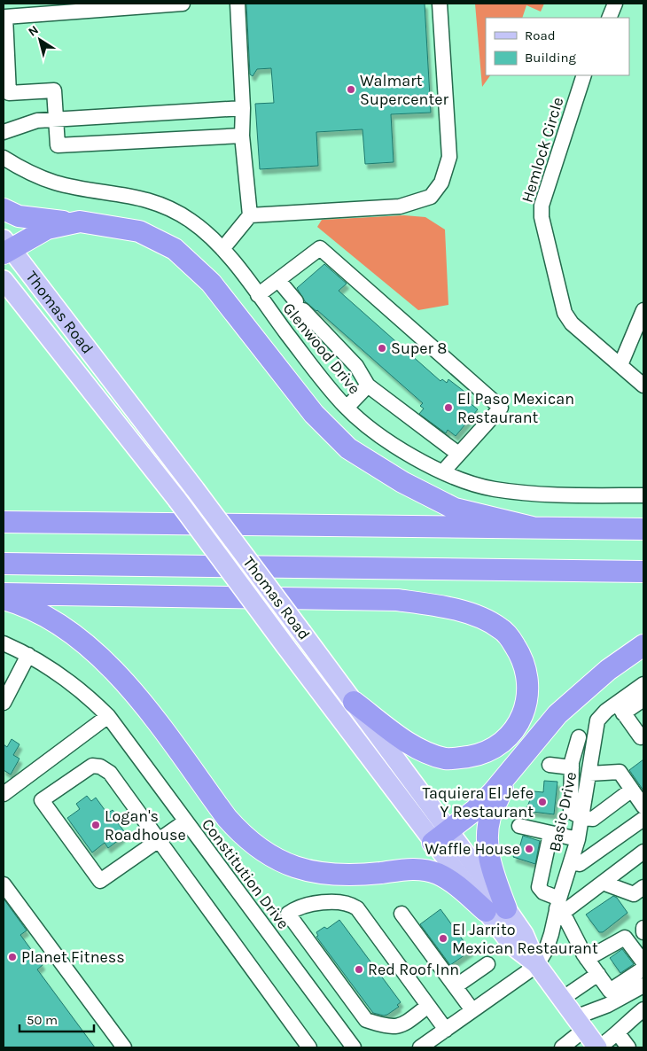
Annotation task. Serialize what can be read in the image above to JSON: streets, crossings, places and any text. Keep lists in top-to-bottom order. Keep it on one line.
{"streets":{"main road":["Thomas Road"],"street":["Hemlock Circle","Glenwood Drive","Basic Drive","Constitution Drive"]},"crossings":[["Thomas Road","Basic Drive"]],"places":["Walmart Supercenter","Super 8","El Paso Mexican Restaurant","Taquiera El Jefe Y Restaurant","Logan's Roadhouse","Waffle House","El Jarrito Mexican Restaurant","Planet Fitness","Red Roof Inn"],"legend":["Road","Building"],"scale_bar":"50 m","north":"top left"}
